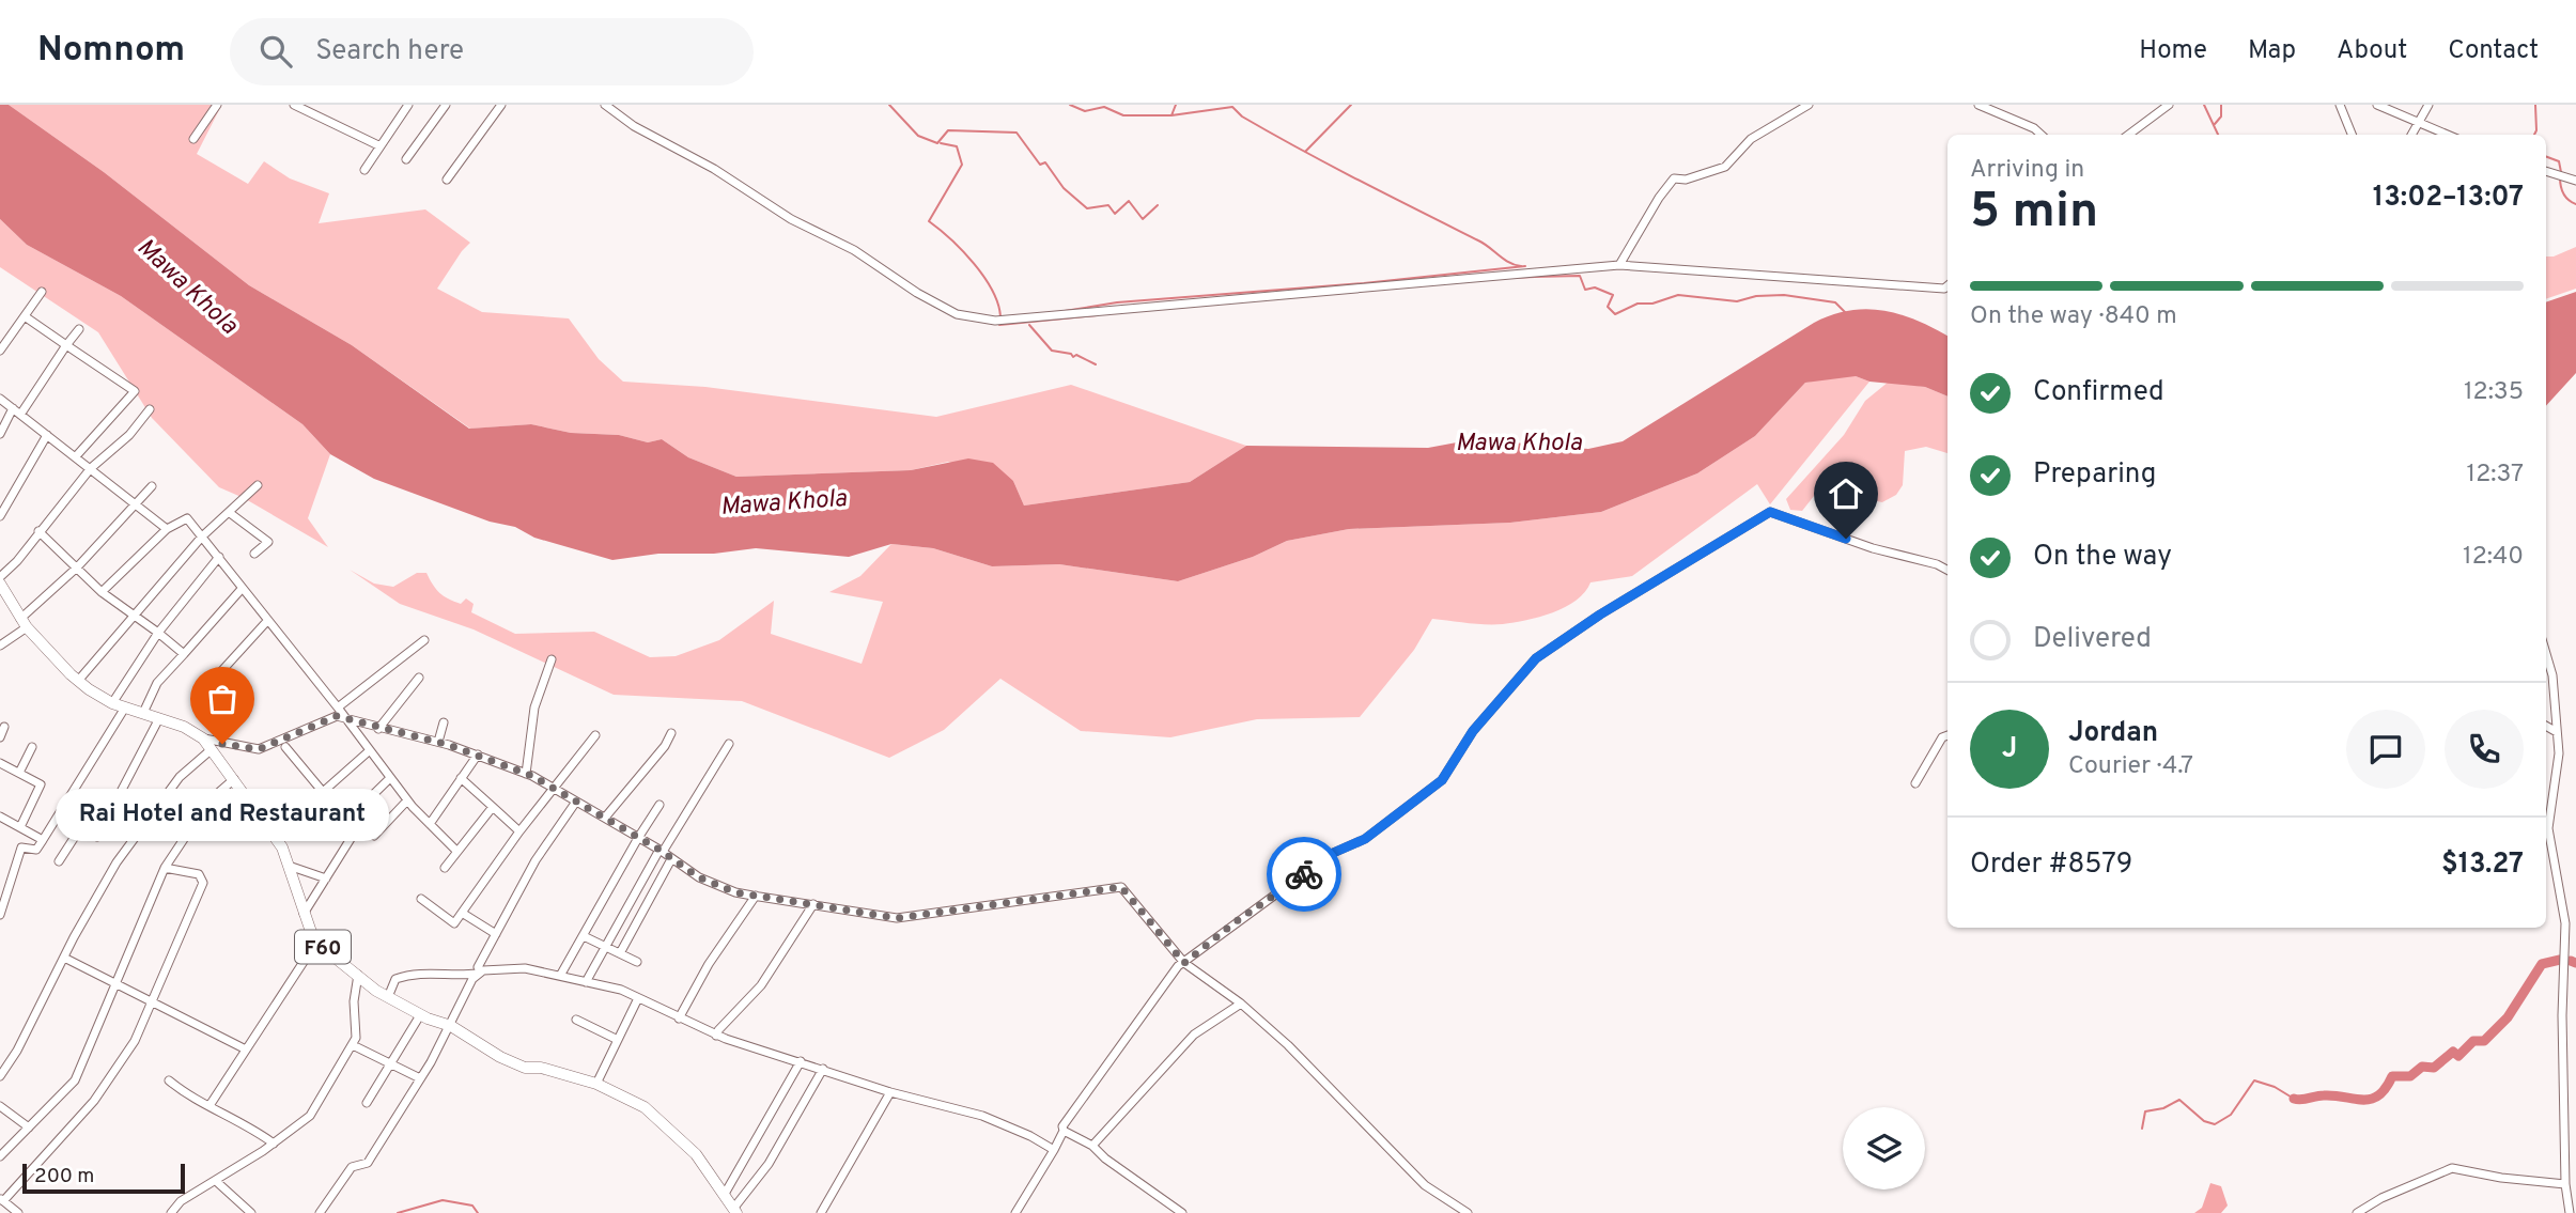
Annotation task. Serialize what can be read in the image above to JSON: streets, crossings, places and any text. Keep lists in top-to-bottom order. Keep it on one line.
{"streets":{"main road":["F60"]},"water":["Mawa Khola"],"places":["Rai Hotel and Restaurant"],"scale_bar":"200 m","page":{"header":"Nomnom","search":"Search here","nav":["Home","Map","About","Contact"],"heading":["5 min","Arriving in","13:02–13:07"],"panel":["Jordan","Courier · 4.7","Order #8579","$13.27"],"bar":"On the way · 840 m","list":[["Confirmed","12:35"],["Preparing","12:37"],["On the way","12:40"],"Delivered"],"round":"J","bubble":"Rai Hotel and Restaurant","scale":"200 m"}}
